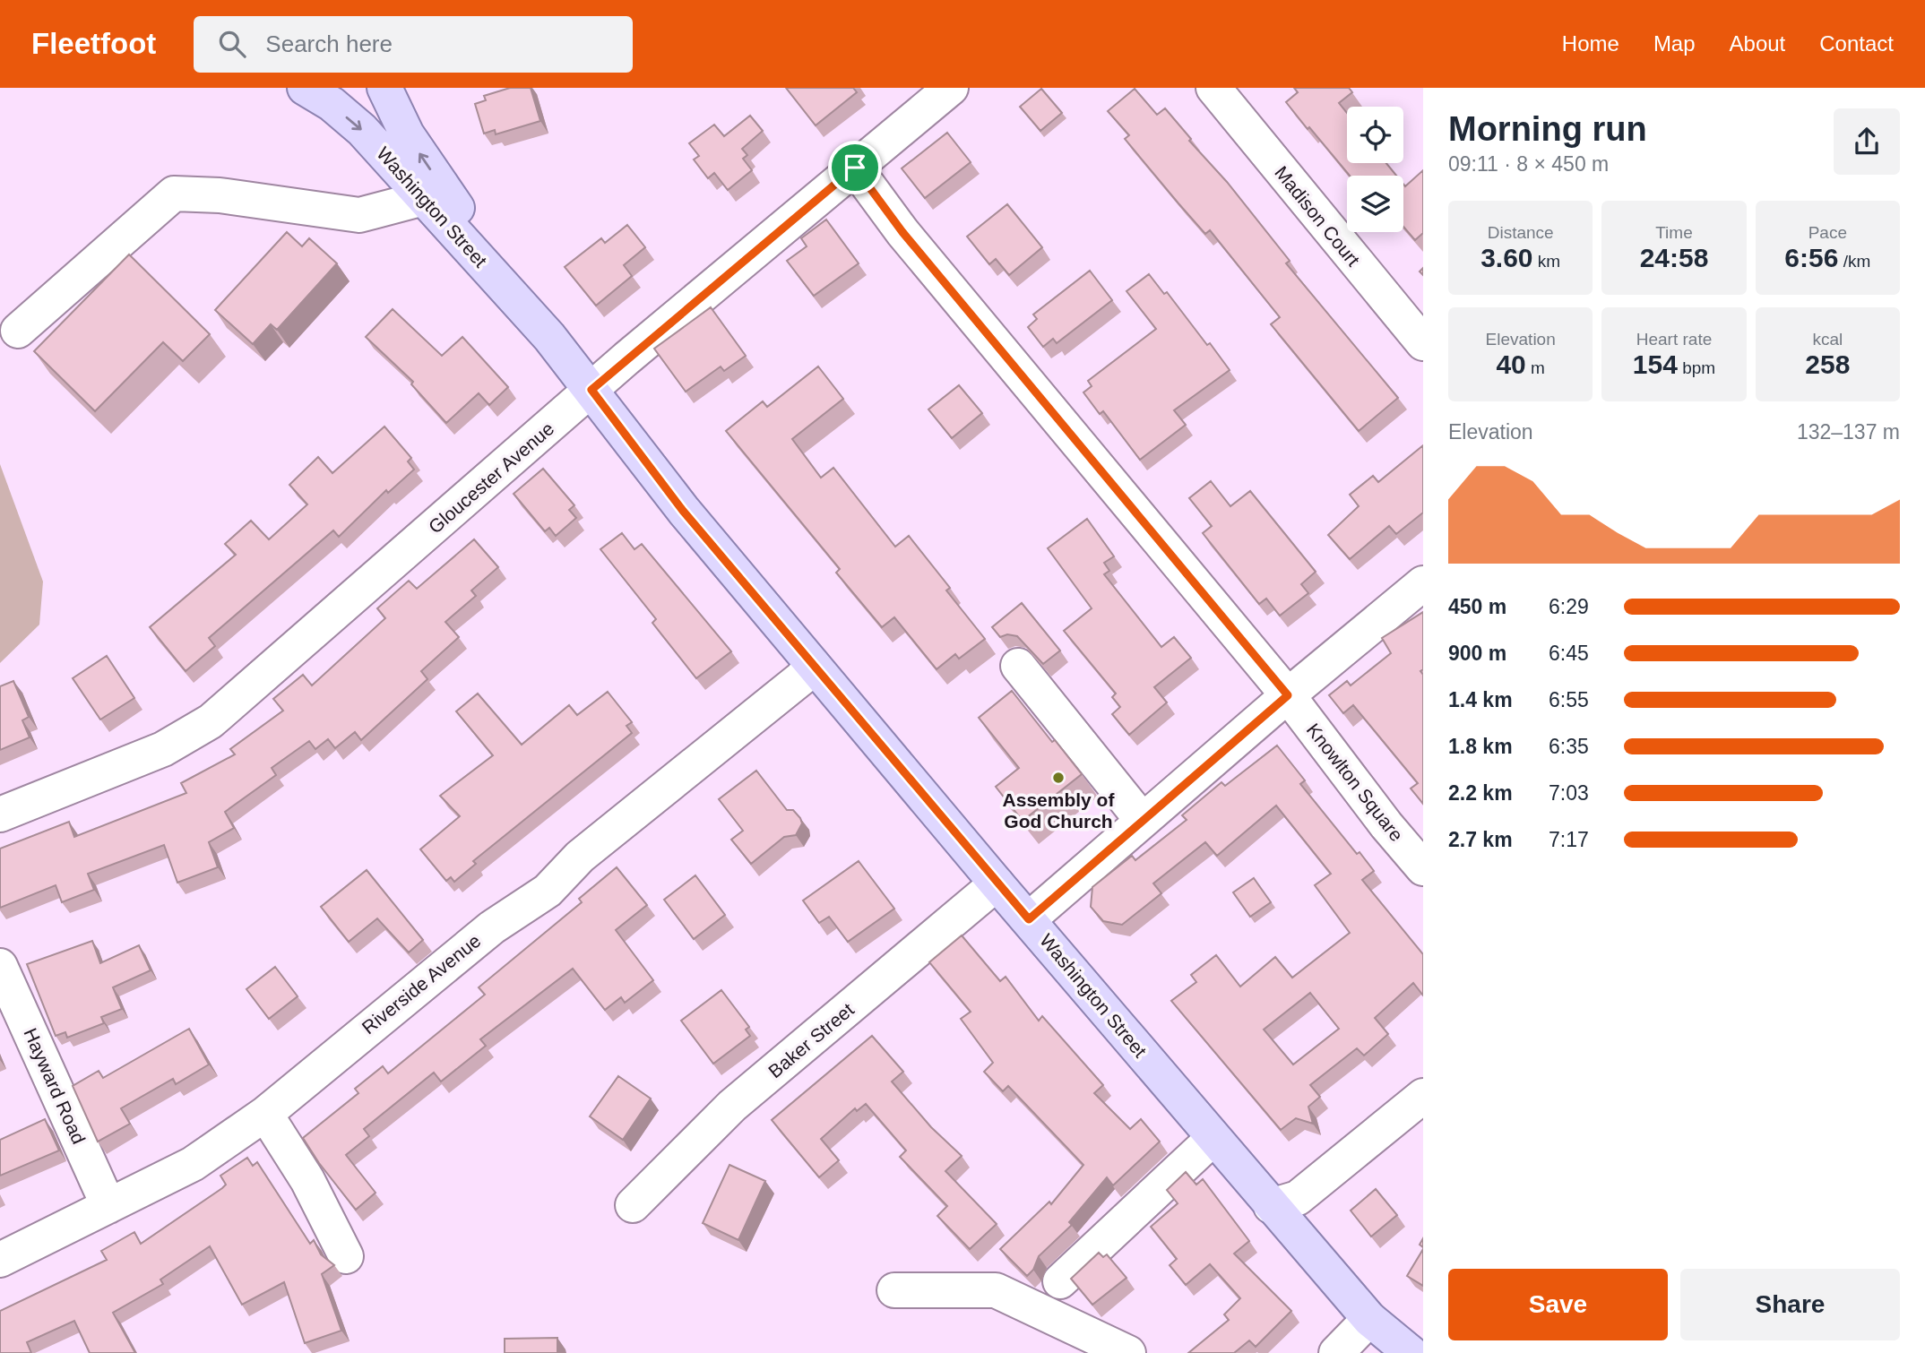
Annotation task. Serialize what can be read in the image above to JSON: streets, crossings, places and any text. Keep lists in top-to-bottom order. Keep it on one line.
{"streets":{"main road":["Washington Street"],"street":["Madison Court","Gloucester Avenue","Knowlton Square","Riverside Avenue","Baker Street","Hayward Road"]},"crossings":[["Washington Street","Gloucester Avenue"],["Washington Street","Riverside Avenue"],["Washington Street","Baker Street"],["Gloucester Avenue","Knowlton Square"],["Riverside Avenue","Hayward Road"]],"places":["Assembly of God Church"],"page":{"header":"Fleetfoot","search":"Search here","nav":["Home","Map","About","Contact"],"heading":["Morning run","09:11 · 8 × 450 m"],"stats":[["Distance","3.60 km"],["Time","24:58"],["Pace","6:56 /km"],["Elevation","40 m"],["Heart rate","154 bpm"],["kcal","258"]],"chart":["Elevation","132–137 m"],"list":[{"name":"450 m","note":"6:29"},{"name":"900 m","note":"6:45"},{"name":"1.4 km","note":"6:55"},{"name":"1.8 km","note":"6:35"},{"name":"2.2 km","note":"7:03"},{"name":"2.7 km","note":"7:17"}],"buttons":["Save","Share"]}}
